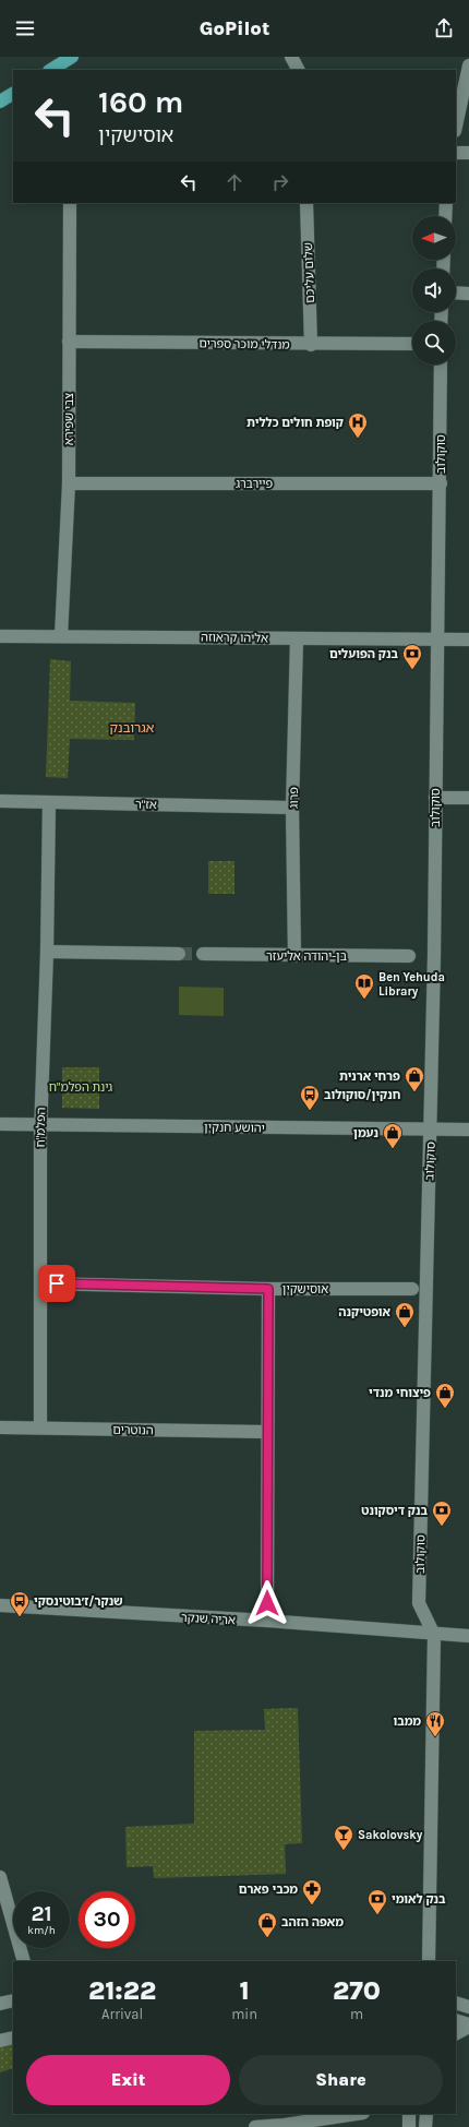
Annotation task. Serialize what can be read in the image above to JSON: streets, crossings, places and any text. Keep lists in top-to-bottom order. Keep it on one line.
{"streets":{"street":["שלום עליכם","מנדלי מוכר ספרים","צבי שפירא","סוקולוב","פיירברג","אליהו קראוזה","פרוג","אז\"ר","בן-יהודה אליעזר","הפלמ\"ח","יהושע חנקין","אוסישקין","הנוטרים","אריה שנקר"]},"crossings":[["שלום עליכם","מנדלי מוכר ספרים"],["מנדלי מוכר ספרים","צבי שפירא"],["צבי שפירא","פיירברג"],["צבי שפירא","אליהו קראוזה"],["סוקולוב","פיירברג"],["סוקולוב","אליהו קראוזה"],["סוקולוב","יהושע חנקין"],["סוקולוב","אריה שנקר"],["אליהו קראוזה","פרוג"],["פרוג","אז\"ר"],["פרוג","בן-יהודה אליעזר"],["אז\"ר","הפלמ\"ח"],["הפלמ\"ח","יהושע חנקין"],["הפלמ\"ח","אוסישקין"],["הפלמ\"ח","הנוטרים"]],"districts":["אגרובנק"],"parks":["גינת הפלמ\"ח"],"places":{"hospital":["קופת חולים כללית"],"bank":["בנק הפועלים","בנק דיסקונט","בנק לאומי"],"library":["Ben Yehuda Library"],"shop":["פרחי ארנית","נעמן","אופטיקנה","פיצוחי מנדי","מאפה הזהב"],"bus stop":["חנקין/סוקולוב","שנקר/ז׳בוטינסקי"],"restaurant":["ממבו"],"bar":["Sakolovsky"],"pharmacy":["מכבי פארם"]},"north":"left","page":{"header":"GoPilot","turn":["160 m","אוסישקין"],"speed":"21 km/h","limit":"30","eta":["21:22","Arrival","1","min","270","m"],"buttons":["Exit","Share"]}}
